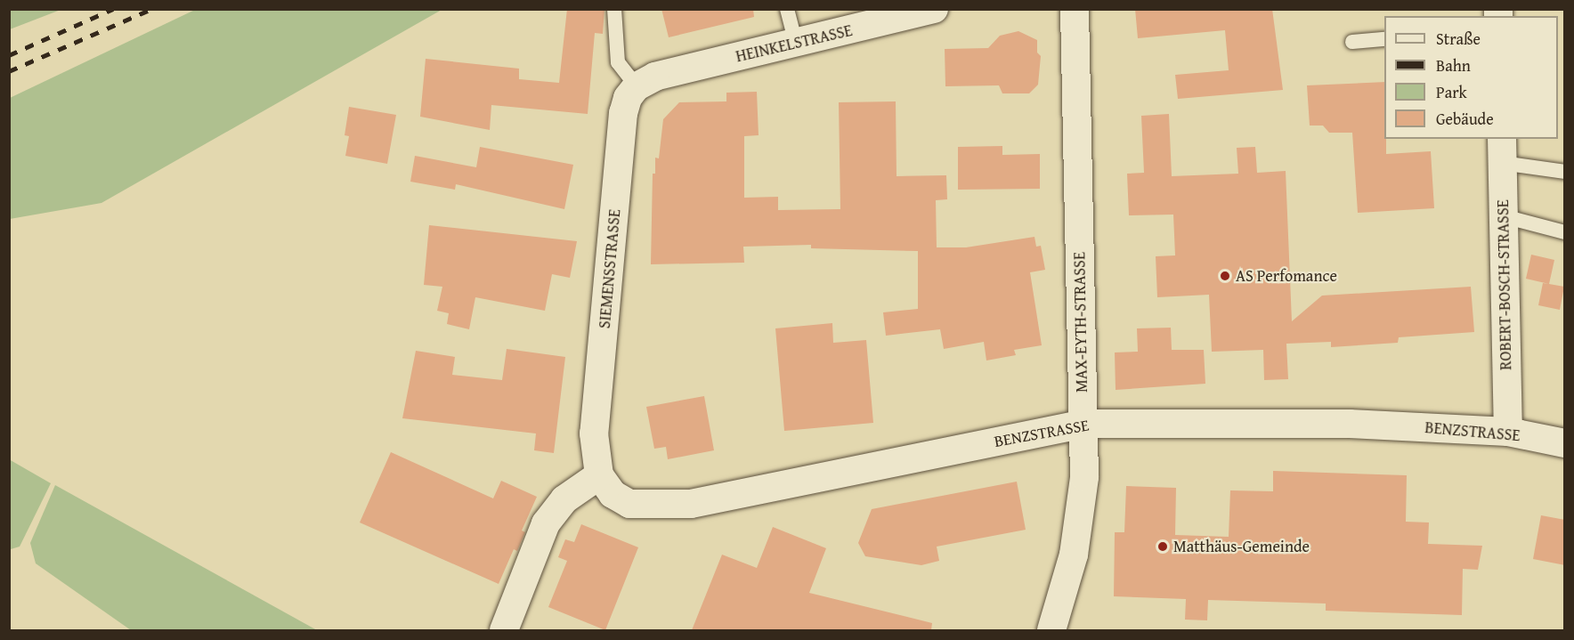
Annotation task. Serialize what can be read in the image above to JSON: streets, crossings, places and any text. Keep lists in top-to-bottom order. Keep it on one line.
{"streets":{"street":["HEINKELSTRASSE","SIEMENSSTRASSE","ROBERT-BOSCH-STRASSE","MAX-EYTH-STRASSE","BENZSTRASSE"]},"crossings":[["HEINKELSTRASSE","SIEMENSSTRASSE"],["SIEMENSSTRASSE","BENZSTRASSE"],["ROBERT-BOSCH-STRASSE","BENZSTRASSE"],["MAX-EYTH-STRASSE","BENZSTRASSE"]],"places":["AS Perfomance","Matthäus-Gemeinde"],"legend":["Straße","Bahn","Park","Gebäude"]}
